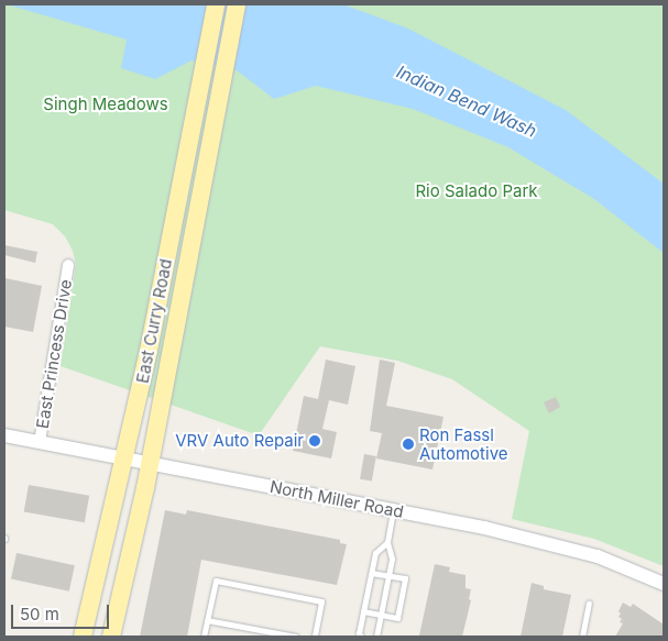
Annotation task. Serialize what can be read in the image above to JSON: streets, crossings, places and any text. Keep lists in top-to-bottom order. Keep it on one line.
{"streets":{"main road":["East Curry Road"],"street":["East Princess Drive","North Miller Road"]},"crossings":[["East Curry Road","North Miller Road"],["East Princess Drive","North Miller Road"]],"water":["Indian Bend Wash"],"parks":["Singh Meadows","Rio Salado Park"],"places":["VRV Auto Repair","Ron Fassl Automotive"],"scale_bar":"50 m"}
